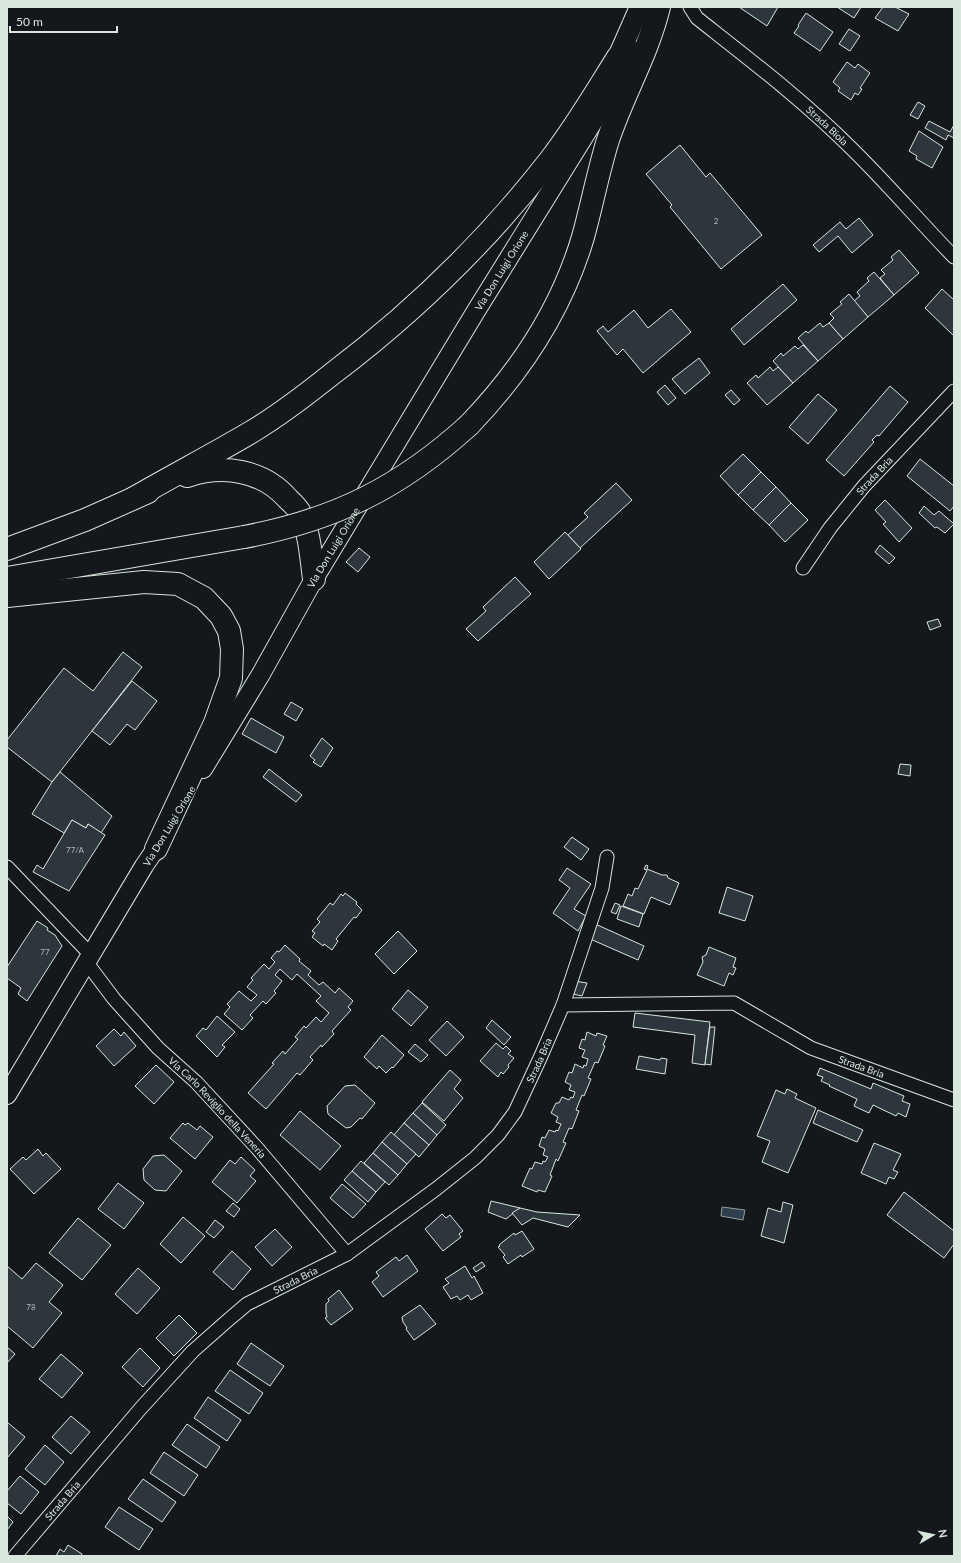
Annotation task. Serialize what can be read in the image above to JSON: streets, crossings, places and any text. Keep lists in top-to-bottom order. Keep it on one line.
{"streets":{"main road":["Via Don Luigi Orione"],"street":["Strada Biola","Strada Bria","Via Carlo Reviglio della Veneria"]},"crossings":[["Via Don Luigi Orione","Via Carlo Reviglio della Veneria"],["Strada Bria","Via Carlo Reviglio della Veneria"]],"house_numbers":["2","77/A","77","78"],"scale_bar":"50 m","north":"right"}
